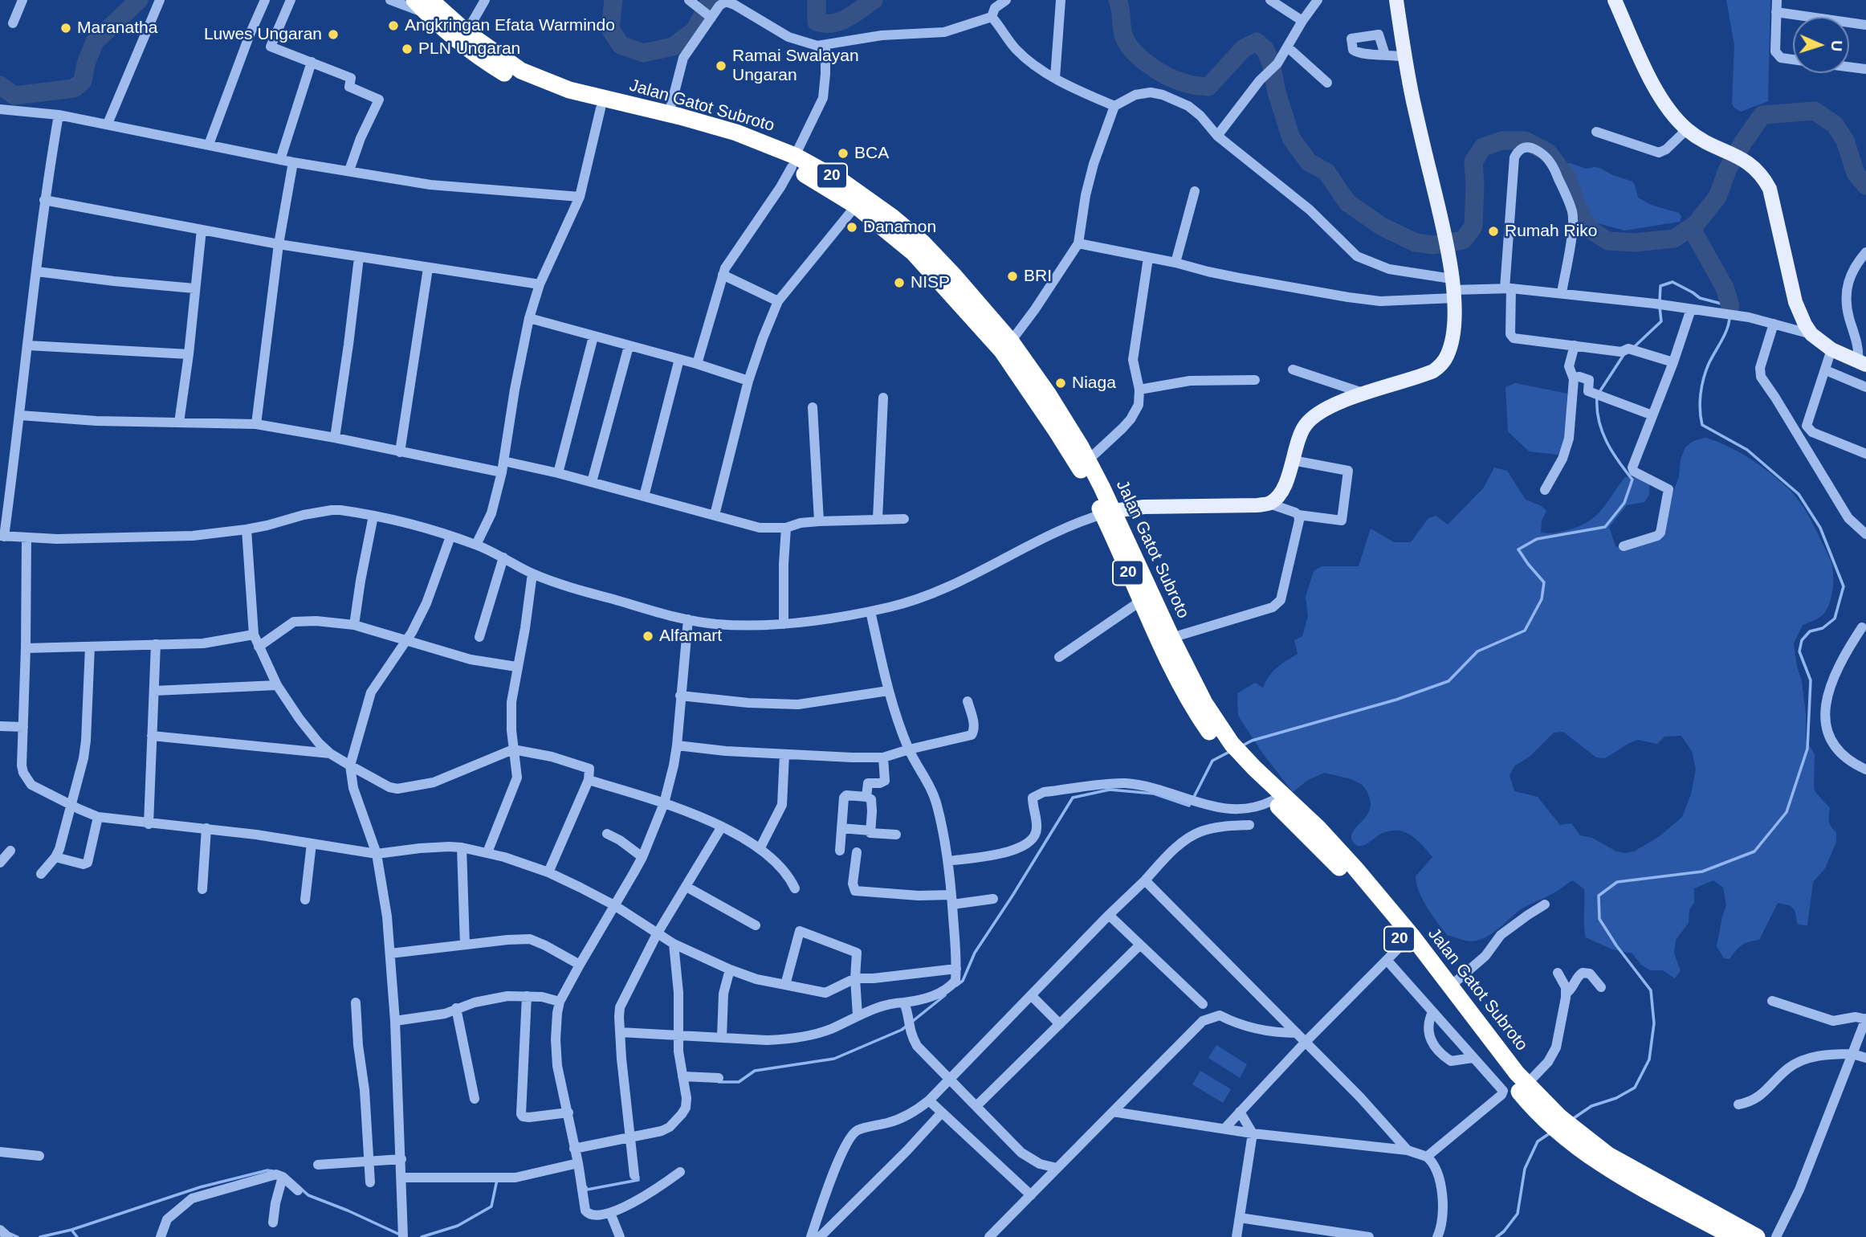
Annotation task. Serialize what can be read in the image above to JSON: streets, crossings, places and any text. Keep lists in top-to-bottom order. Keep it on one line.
{"streets":{"highway":["Jalan Gatot Subroto","20"]},"places":["Angkringan Efata Warmindo","Maranatha","Luwes Ungaran","PLN Ungaran","Ramai Swalayan Ungaran","BCA","Danamon","Rumah Riko","BRI","NISP","Niaga","Alfamart"],"north":"right"}
